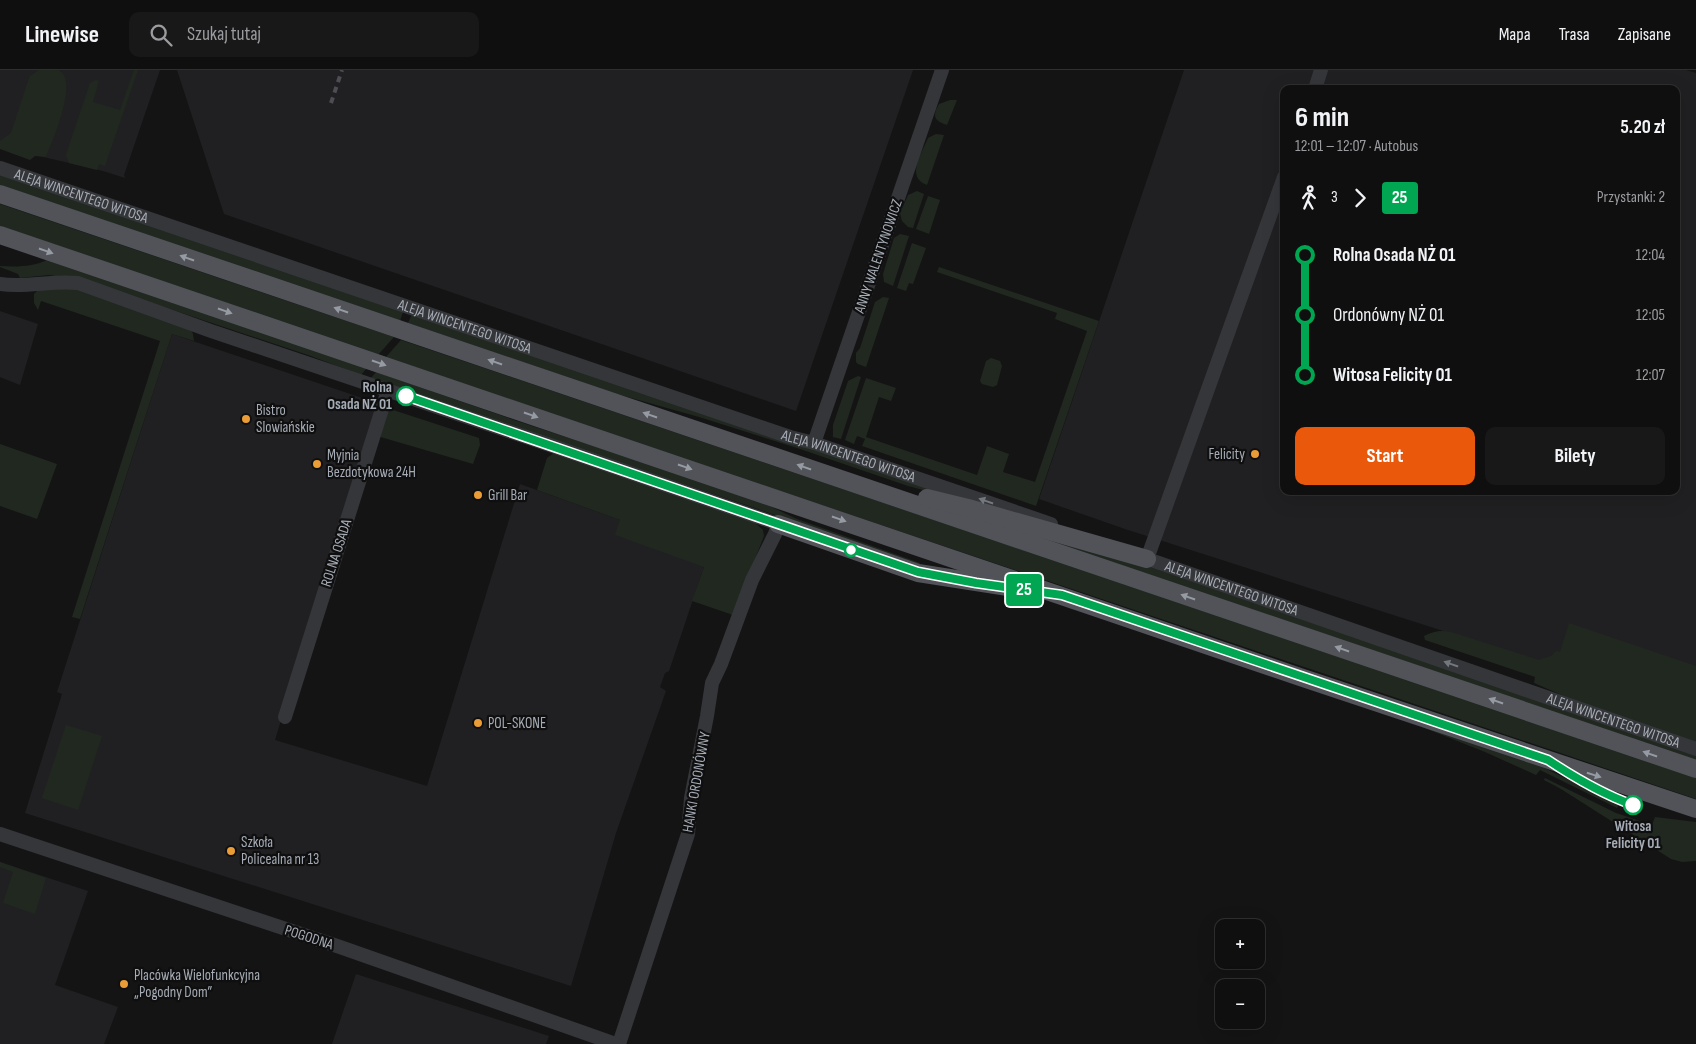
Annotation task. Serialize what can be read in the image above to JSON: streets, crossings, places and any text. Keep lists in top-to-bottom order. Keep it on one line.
{"streets":{"main road":["ALEJA WINCENTEGO WITOSA"],"street":["ANNY WALENTYNOWICZ","ROLNA OSADA","HANKI ORDONÓWNY","POGODNA"]},"crossings":[["ALEJA WINCENTEGO WITOSA","ANNY WALENTYNOWICZ"],["HANKI ORDONÓWNY","POGODNA"]],"places":["Rolna Osada NŻ 01","Bistro Slowiańskie","Felicity","Myjnia Bezdotykowa 24H","Grill Bar","POL-SKONE","Witosa Felicity 01","Szkoła Policealna nr 13","Placówka Wielofunkcyjna „Pogodny Dom”"],"lines":["bus line 25"],"page":{"header":"Linewise","search":"Szukaj tutaj","nav":["Mapa","Trasa","Zapisane"],"on_map":"25","heading":["6 min","12:01 – 12:07 · Autobus","5.20 zł"],"legs":["3","25","Przystanki: 2"],"list":[{"name":"Rolna Osada NŻ 01","value":"12:04"},{"name":"Ordonówny NŻ 01","value":"12:05"},{"name":"Witosa Felicity 01","value":"12:07"}],"buttons":["Start","Bilety"],"map_buttons":["+","−"]}}
